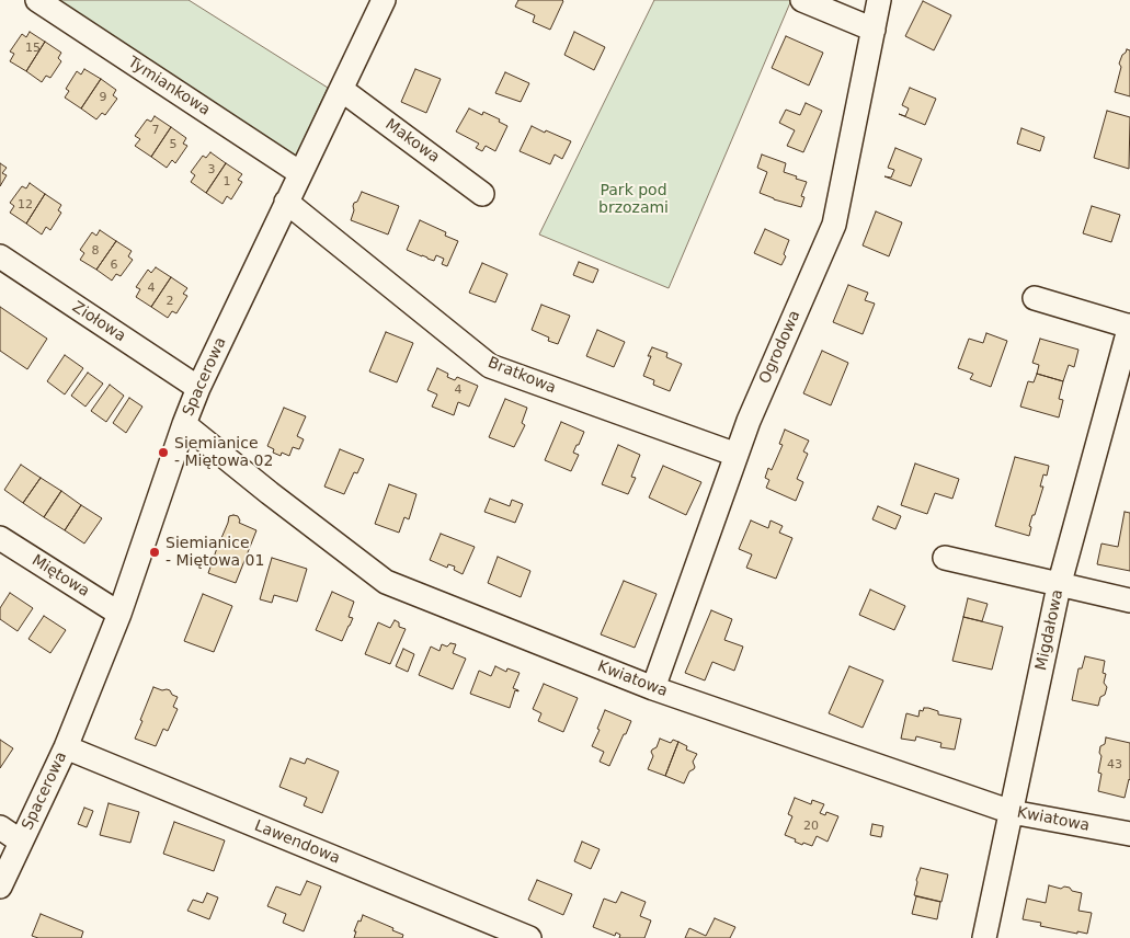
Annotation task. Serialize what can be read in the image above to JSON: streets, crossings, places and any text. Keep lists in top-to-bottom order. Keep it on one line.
{"streets":{"street":["Tymiankowa","Makowa","Ziołowa","Ogrodowa","Bratkowa","Spacerowa","Miętowa","Migdałowa","Kwiatowa","Lawendowa"]},"crossings":[["Tymiankowa","Spacerowa"],["Makowa","Spacerowa"],["Ziołowa","Spacerowa"],["Ogrodowa","Bratkowa"],["Ogrodowa","Kwiatowa"],["Bratkowa","Spacerowa"],["Spacerowa","Miętowa"],["Spacerowa","Kwiatowa"],["Spacerowa","Lawendowa"],["Migdałowa","Kwiatowa"]],"parks":["Park pod brzozami"],"places":["Siemianice - Miętowa 02","Siemianice - Miętowa 01"],"house_numbers":["15","9","7","5","3","1","12","8","6","4","2","4","43","20"]}
